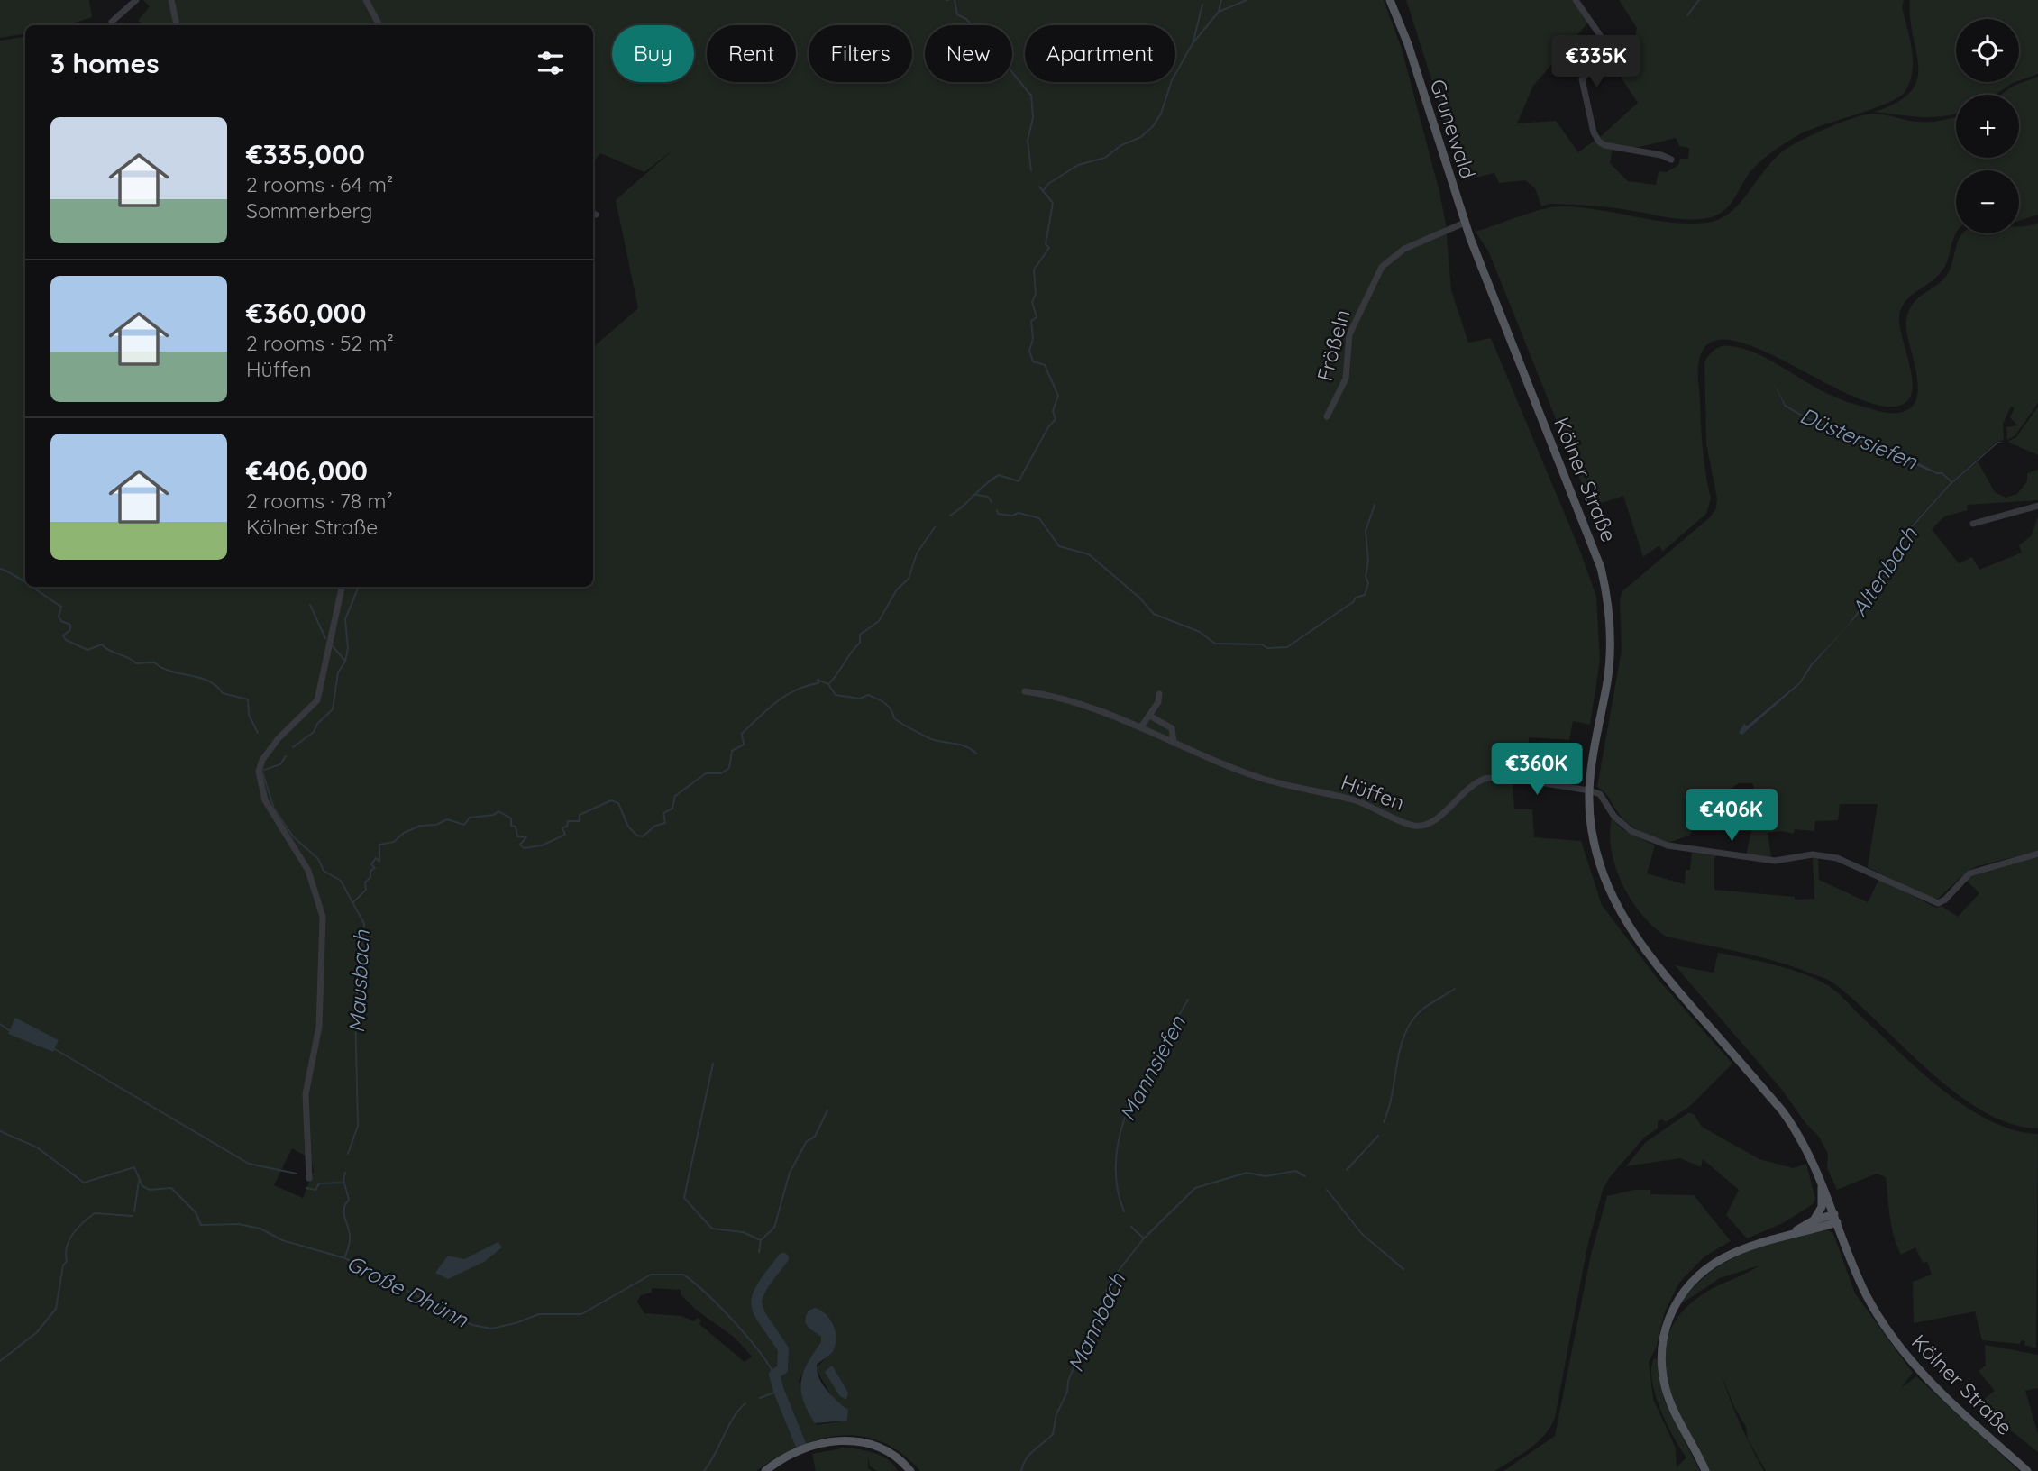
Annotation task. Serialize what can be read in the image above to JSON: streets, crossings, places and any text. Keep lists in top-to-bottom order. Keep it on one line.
{"streets":{"main road":["Grunewald","Kölner Straße"],"street":["Frößeln","Hüffen"]},"crossings":[["Grunewald","Frößeln"],["Grunewald","Kölner Straße"],["Kölner Straße","Hüffen"]],"water":["Düstersiefen","Altenbach","Mausbach","Mannsiefen","Große Dhünn","Mannbach"],"page":{"map_buttons":["+","−"],"chip":["Buy","Rent","Filters","New","Apartment"],"heading":"3 homes","price":["€335K","€360K","€406K"],"list":[{"name":"€335,000","note":"2 rooms · 64 m² · Sommerberg"},{"name":"€360,000","note":"2 rooms · 52 m² · Hüffen"},{"name":"€406,000","note":"2 rooms · 78 m² · Kölner Straße"}]}}
